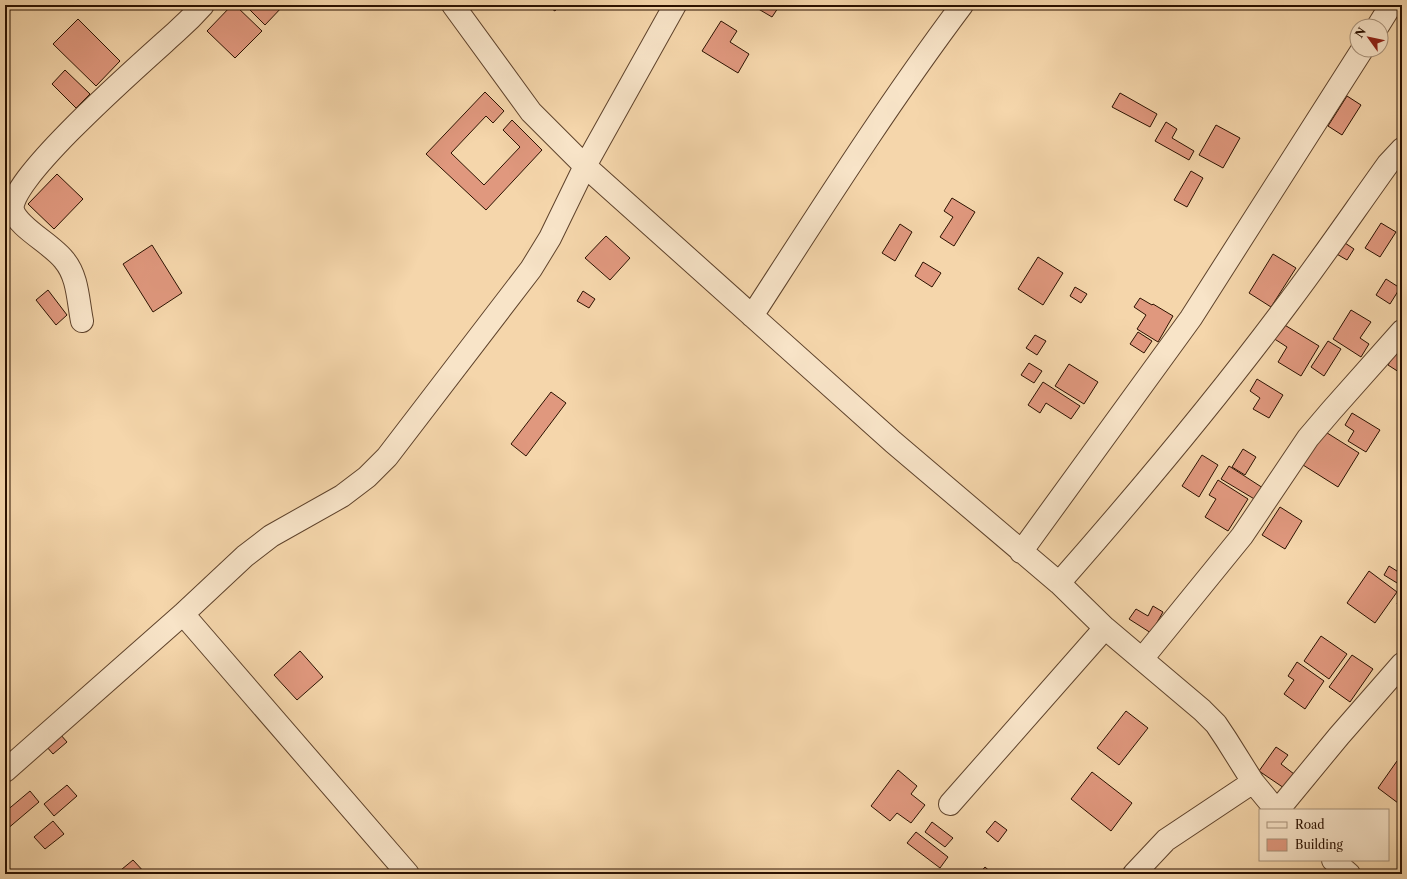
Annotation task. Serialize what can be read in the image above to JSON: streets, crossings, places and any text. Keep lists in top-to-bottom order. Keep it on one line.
{"legend":["Road","Building"],"north":"top left"}
